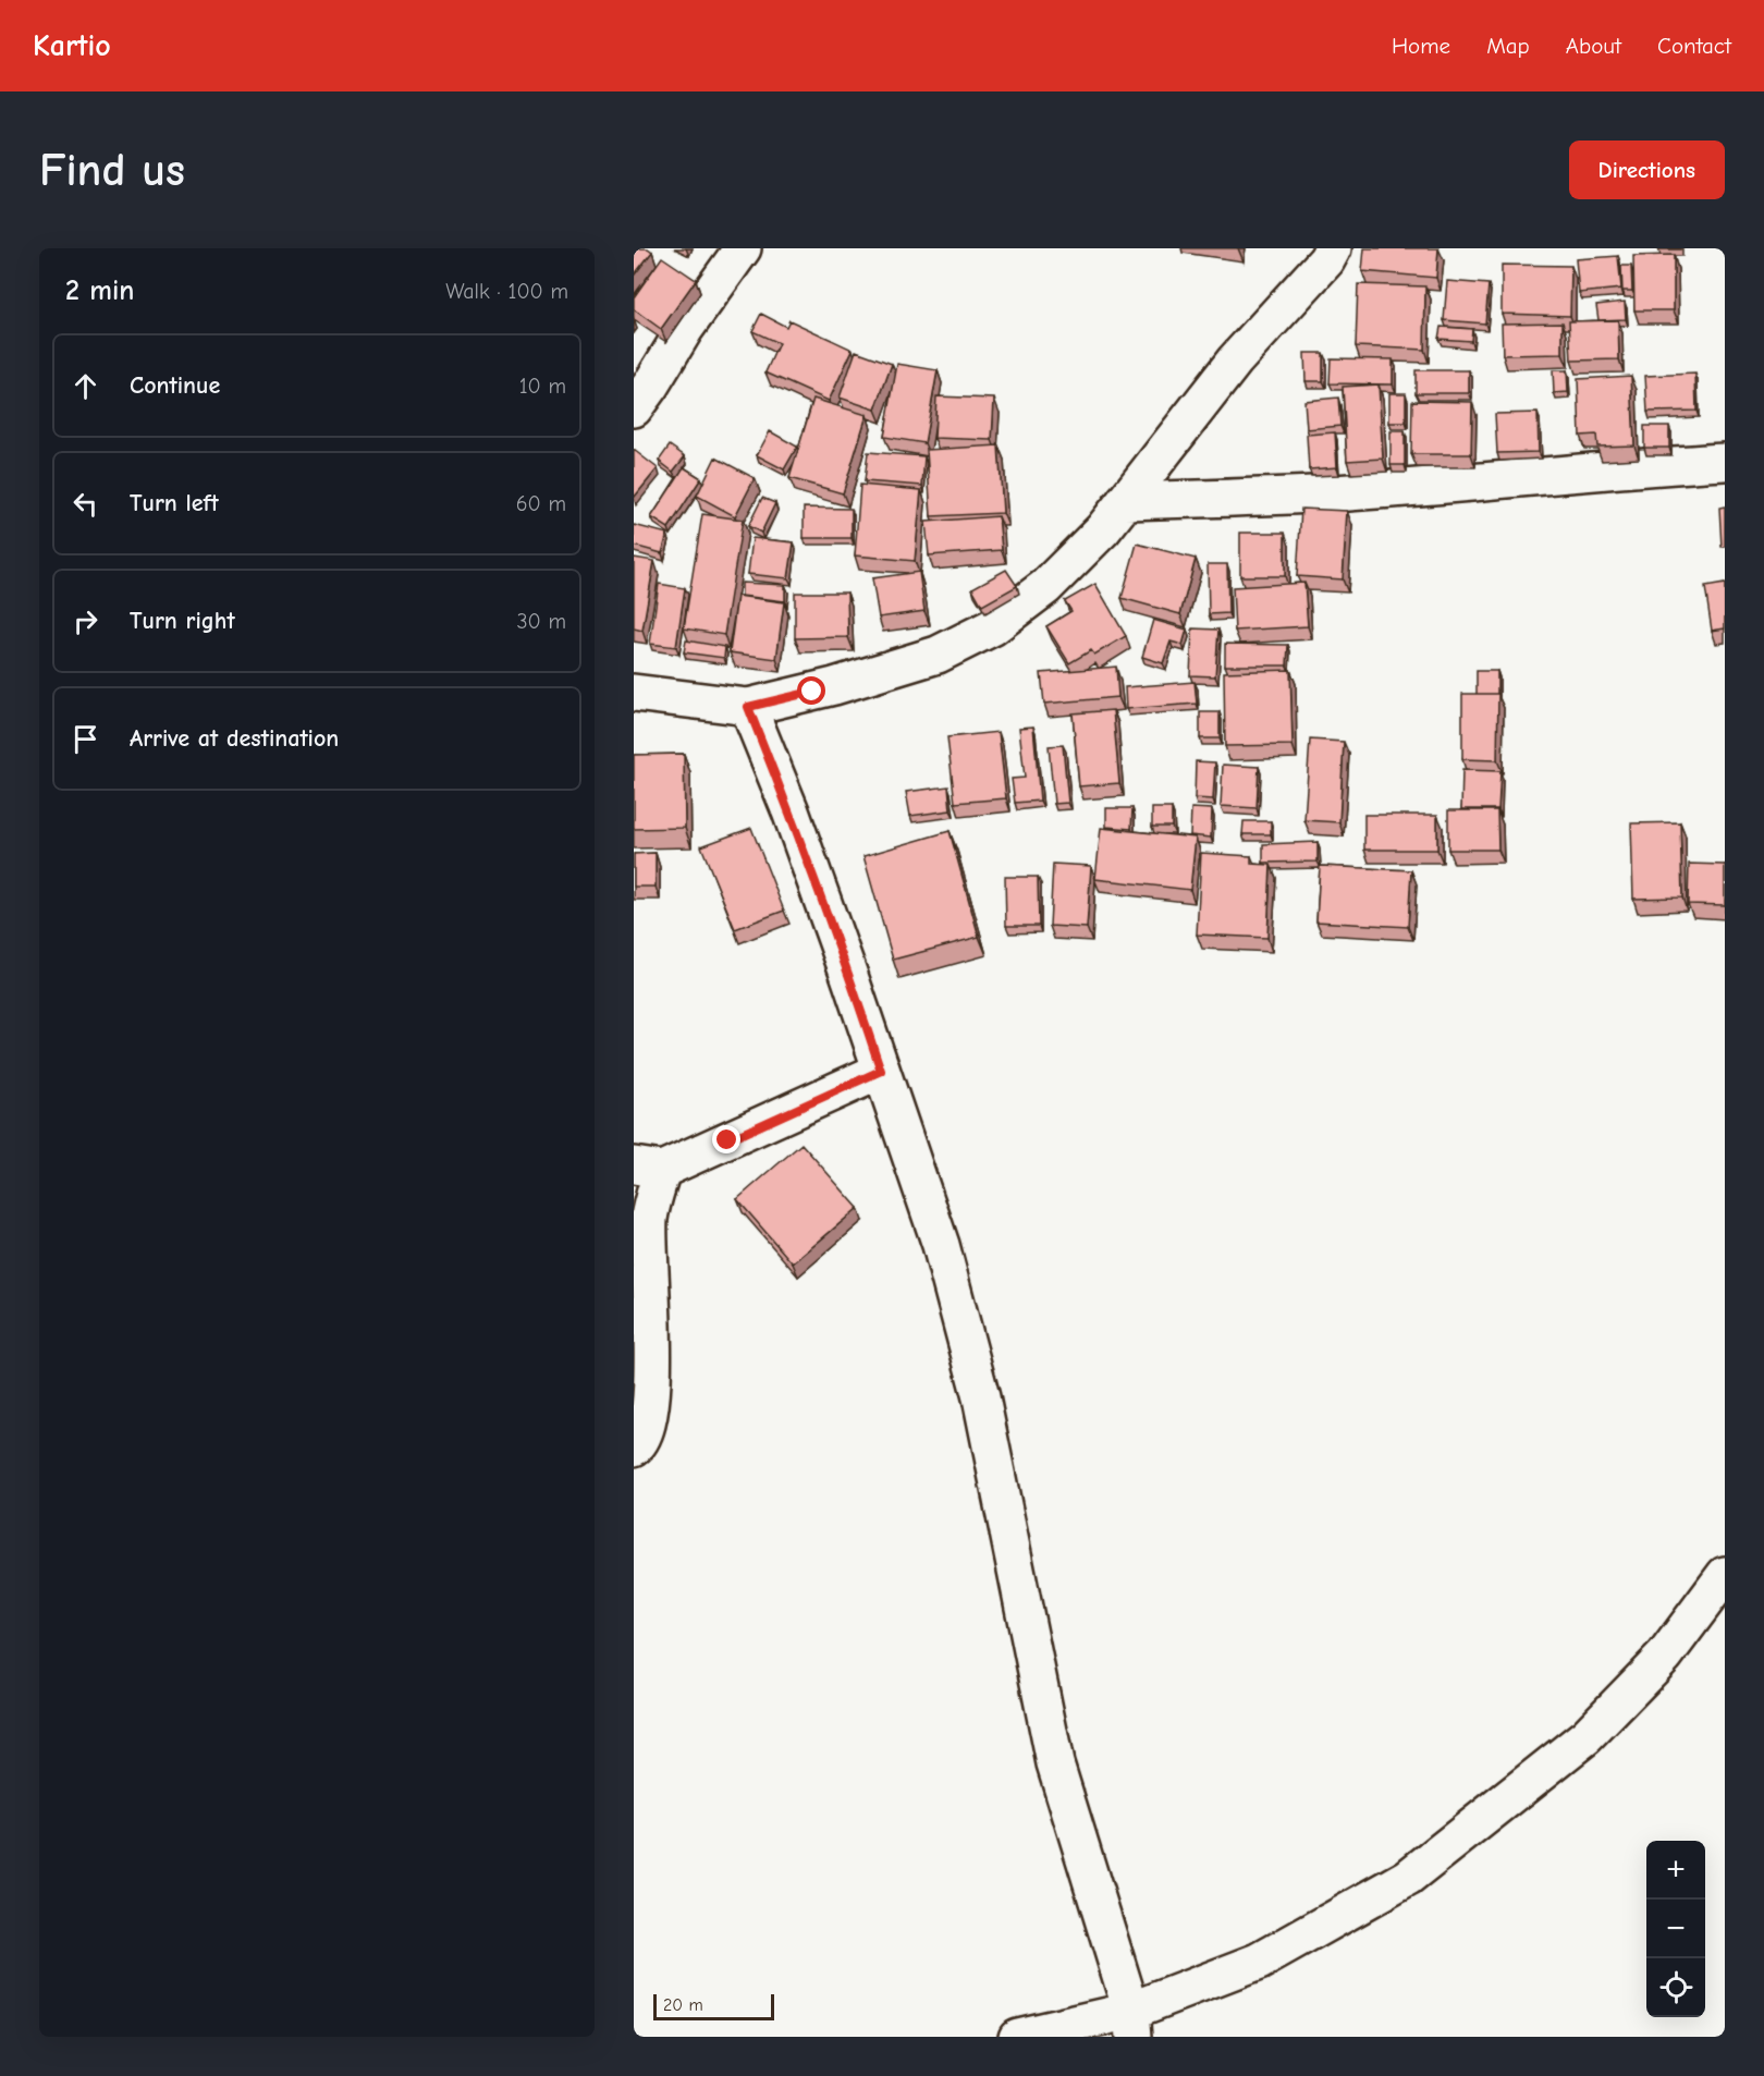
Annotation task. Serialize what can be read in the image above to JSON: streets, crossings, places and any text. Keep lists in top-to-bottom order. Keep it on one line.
{"scale_bar":"20 m","page":{"header":"Kartio","nav":["Home","Map","About","Contact"],"buttons":"Directions","title":"Find us","heading":["2 min","Walk · 100 m"],"list":[["Continue","10 m"],["Turn left","60 m"],["Turn right","30 m"],"Arrive at destination"],"map_buttons":["+","−"],"scale":"20 m"}}
